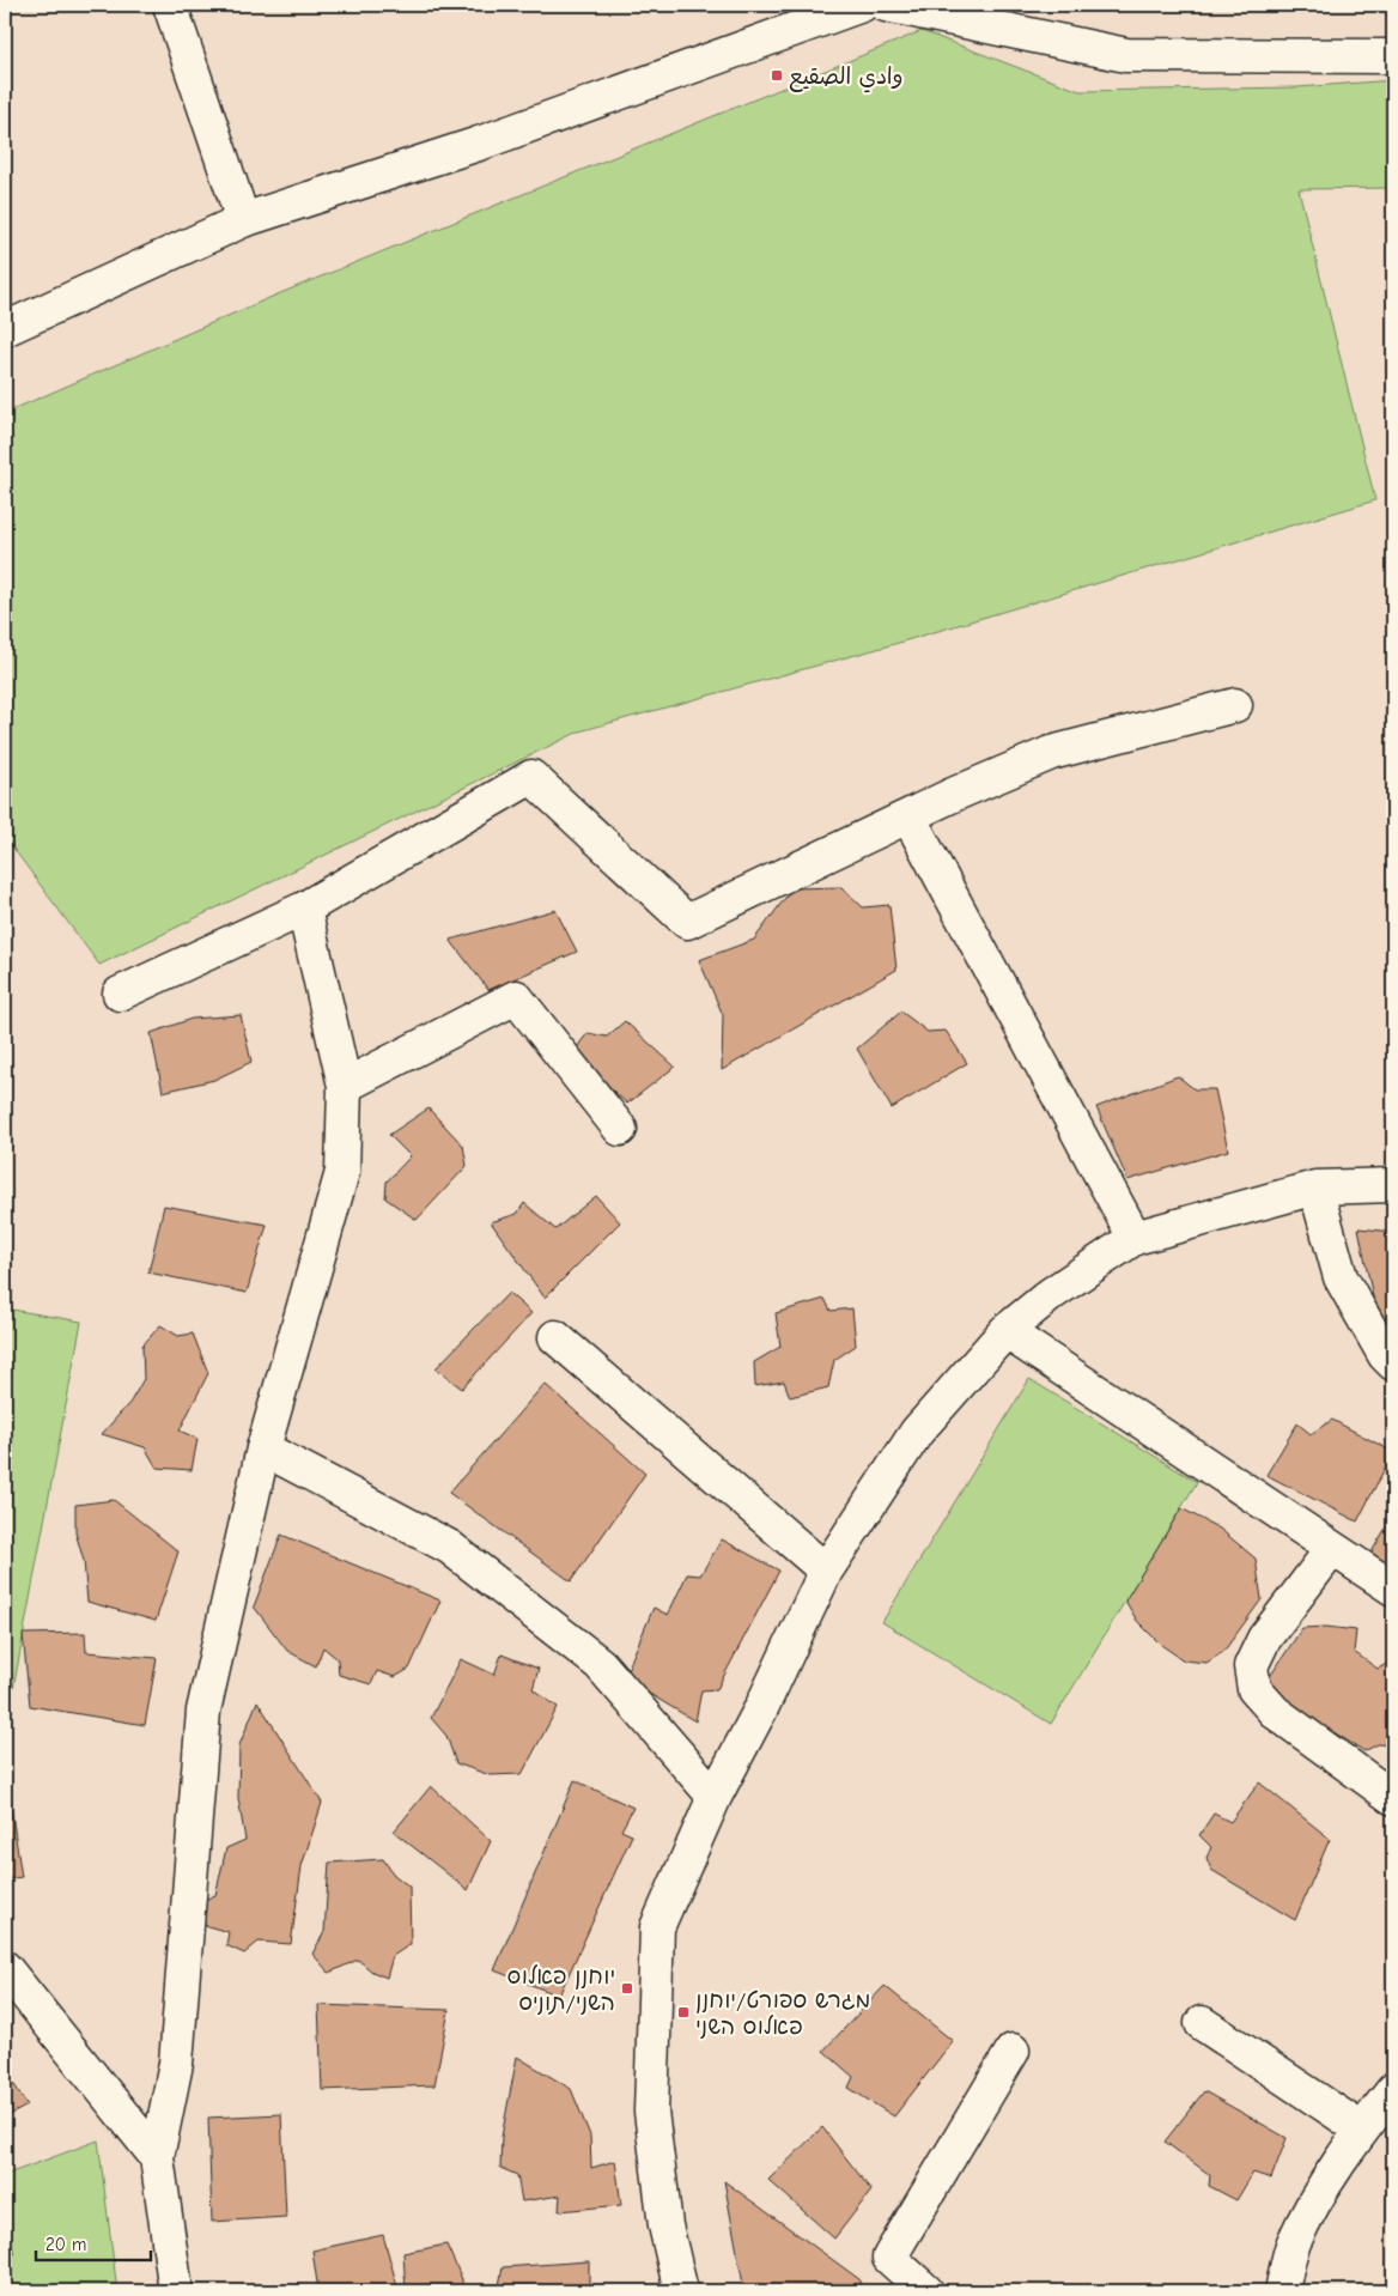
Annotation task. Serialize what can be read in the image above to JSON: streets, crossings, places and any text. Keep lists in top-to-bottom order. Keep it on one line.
{"places":{"transit":["وادي الصقيع","יוחנן פאלוס השני/תוניס","מגרש ספורט/יוחנן פאלוס השני"]},"scale_bar":"20 m"}
